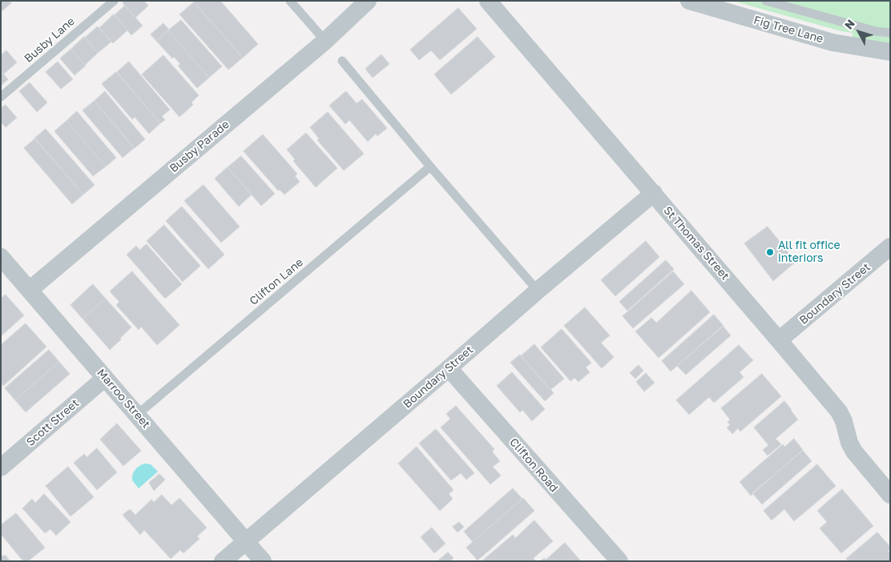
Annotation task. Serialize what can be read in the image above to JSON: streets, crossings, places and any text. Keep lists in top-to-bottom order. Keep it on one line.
{"streets":{"street":["Fig Tree Lane","Busby Parade","St Thomas Street","Boundary Street","Marroo Street","Scott Street","Clifton Road"],"lane":["Busby Lane","Clifton Lane"]},"crossings":[["Busby Parade","Marroo Street"],["St Thomas Street","Boundary Street"],["Clifton Lane","Marroo Street"],["Boundary Street","Marroo Street"],["Boundary Street","Clifton Road"],["Marroo Street","Scott Street"]],"places":["All fit office interiors"],"north":"top left"}
